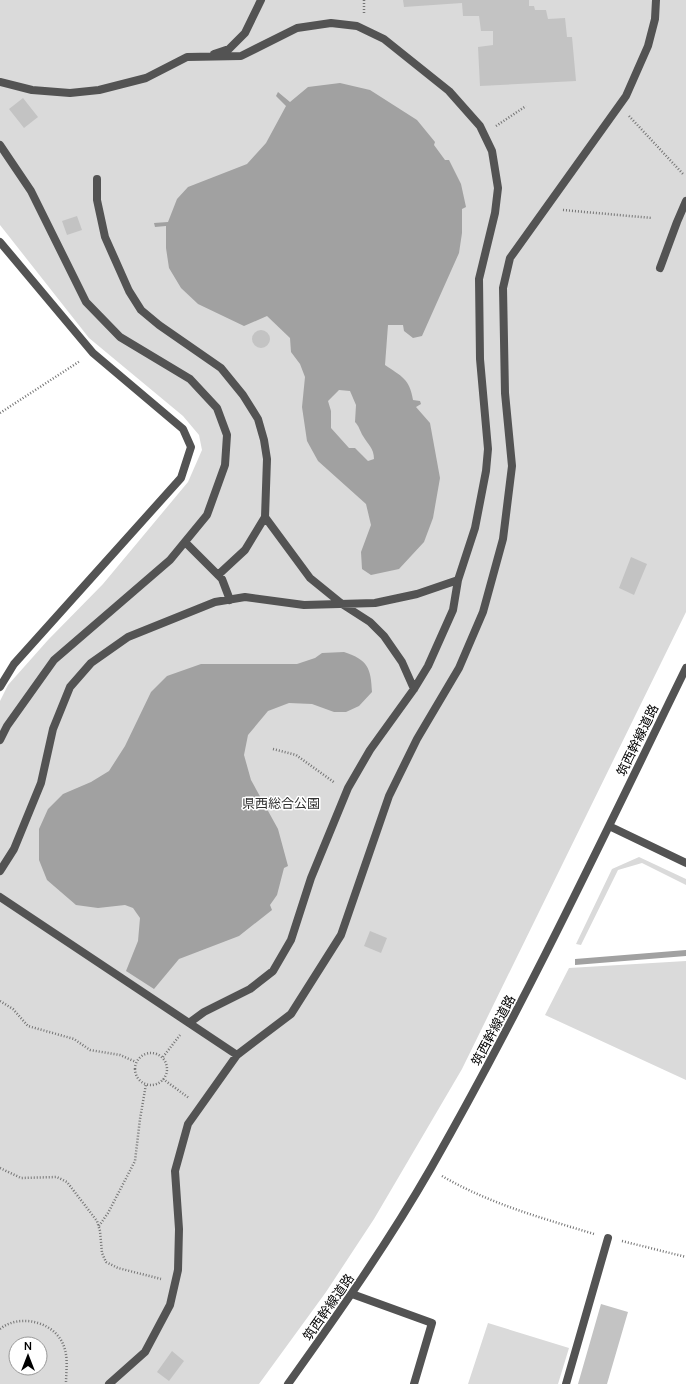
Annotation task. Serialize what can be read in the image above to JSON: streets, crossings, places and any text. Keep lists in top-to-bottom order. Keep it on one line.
{"streets":{"street":["筑西幹線道路"]},"parks":["県西総合公園"],"north":"top"}
